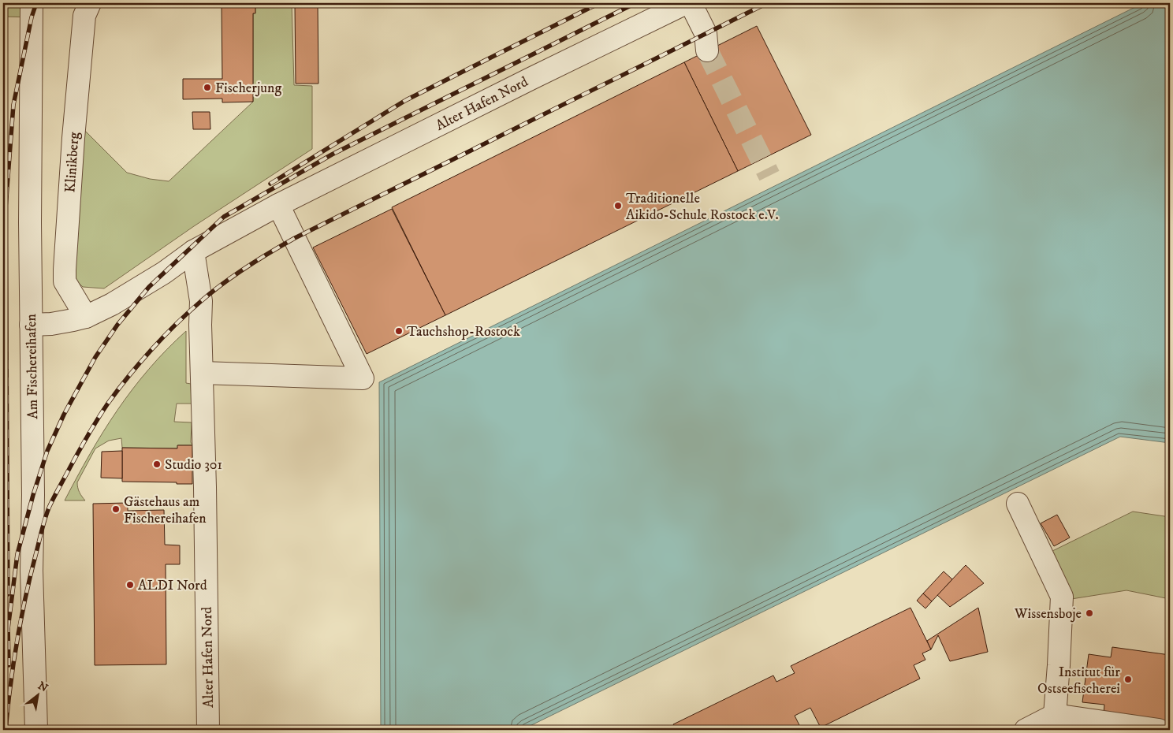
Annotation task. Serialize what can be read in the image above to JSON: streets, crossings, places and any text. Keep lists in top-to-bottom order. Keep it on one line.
{"streets":{"street":["Alter Hafen Nord","Klinikberg","Am Fischereihafen"]},"crossings":[["Alter Hafen Nord","Klinikberg"],["Alter Hafen Nord","Am Fischereihafen"]],"places":["Fischerjung","Traditionelle Aikido-Schule Rostock e.V.","Tauchshop-Rostock","Studio 301","Gästehaus am Fischereihafen","ALDI Nord","Wissensboje","Institut für Ostseefischerei"],"north":"top right"}
